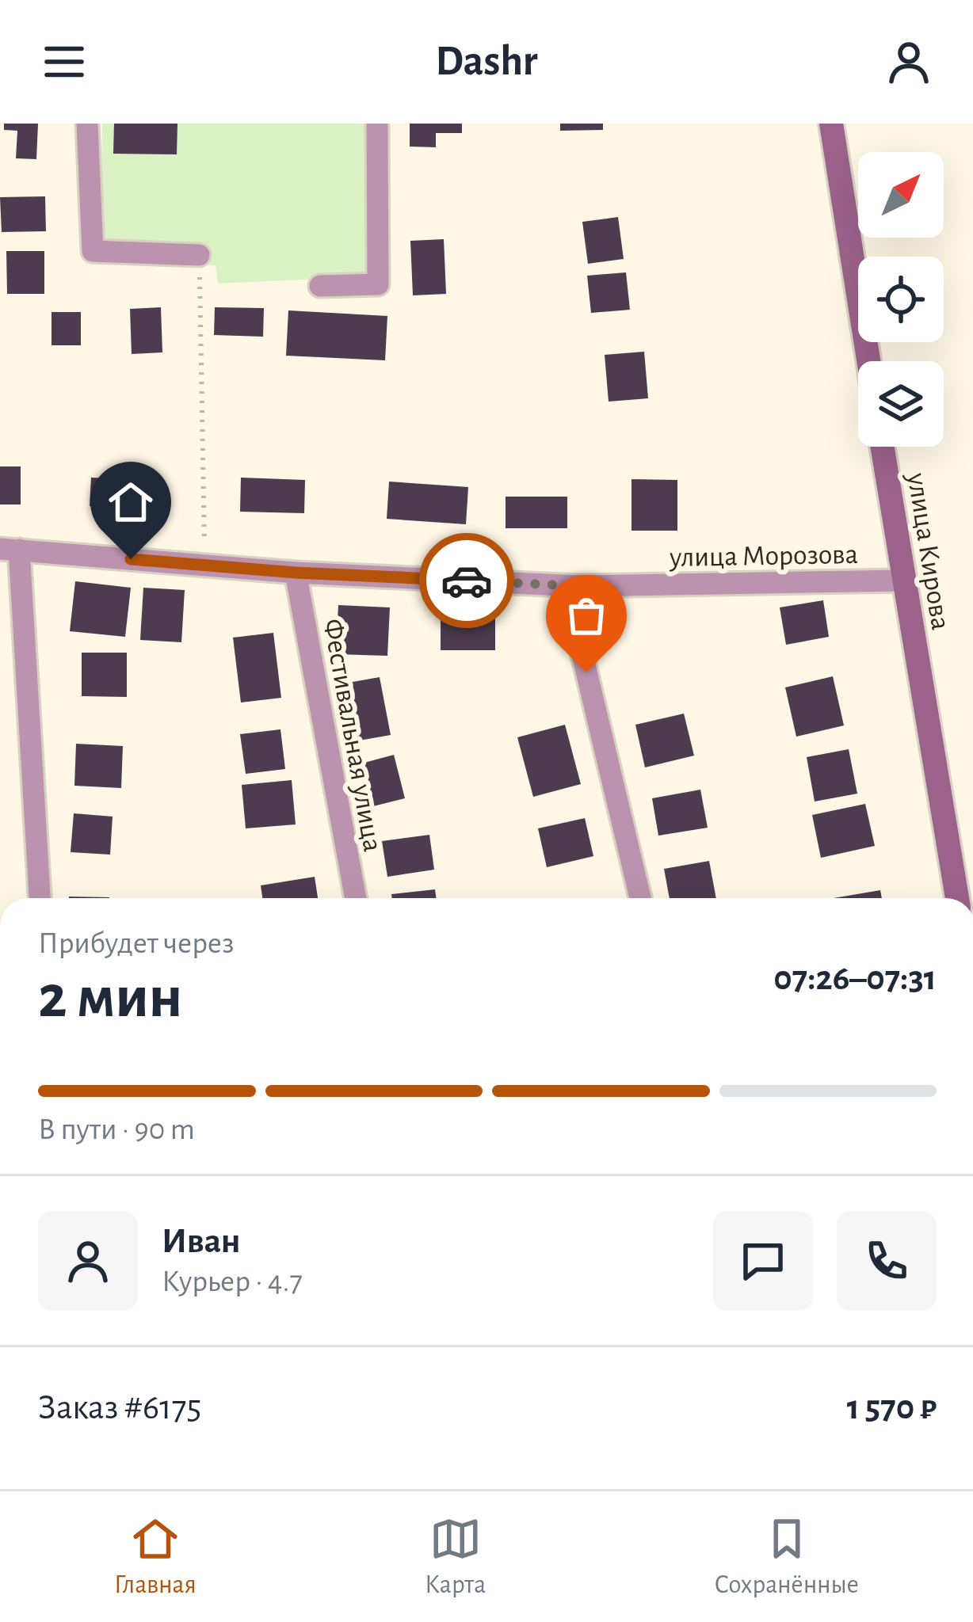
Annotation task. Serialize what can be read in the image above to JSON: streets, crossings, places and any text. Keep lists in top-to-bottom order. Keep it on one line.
{"streets":{"main road":["улица Кирова"],"street":["улица Морозова","Фестивальная улица"]},"crossings":[["улица Кирова","улица Морозова"],["улица Морозова","Фестивальная улица"]],"north":"top right","page":{"header":"Dashr","heading":["2 мин","Прибудет через","07:26–07:31"],"panel":["Иван","Курьер · 4.7","Заказ #6175","1 570 ₽"],"bar":"В пути · 90 m","tabs":["Главная","Карта","Сохранённые"]}}
